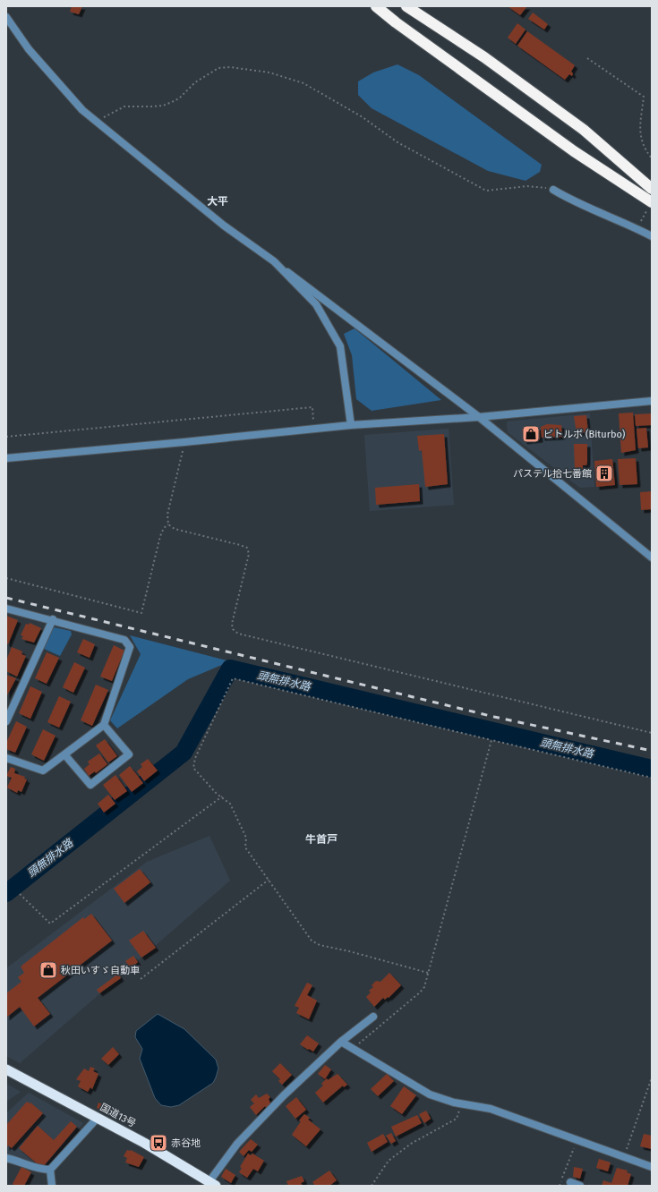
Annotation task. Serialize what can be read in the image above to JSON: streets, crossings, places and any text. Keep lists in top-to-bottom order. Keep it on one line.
{"streets":{"highway":["国道13号"]},"districts":["大平","牛首戸"],"water":["頭無排水路"],"places":{"shop":["ビトルボ (Biturbo)","秋田いすゞ自動車"],"building":["パステル拾七番館"],"bus stop":["赤谷地"]}}
